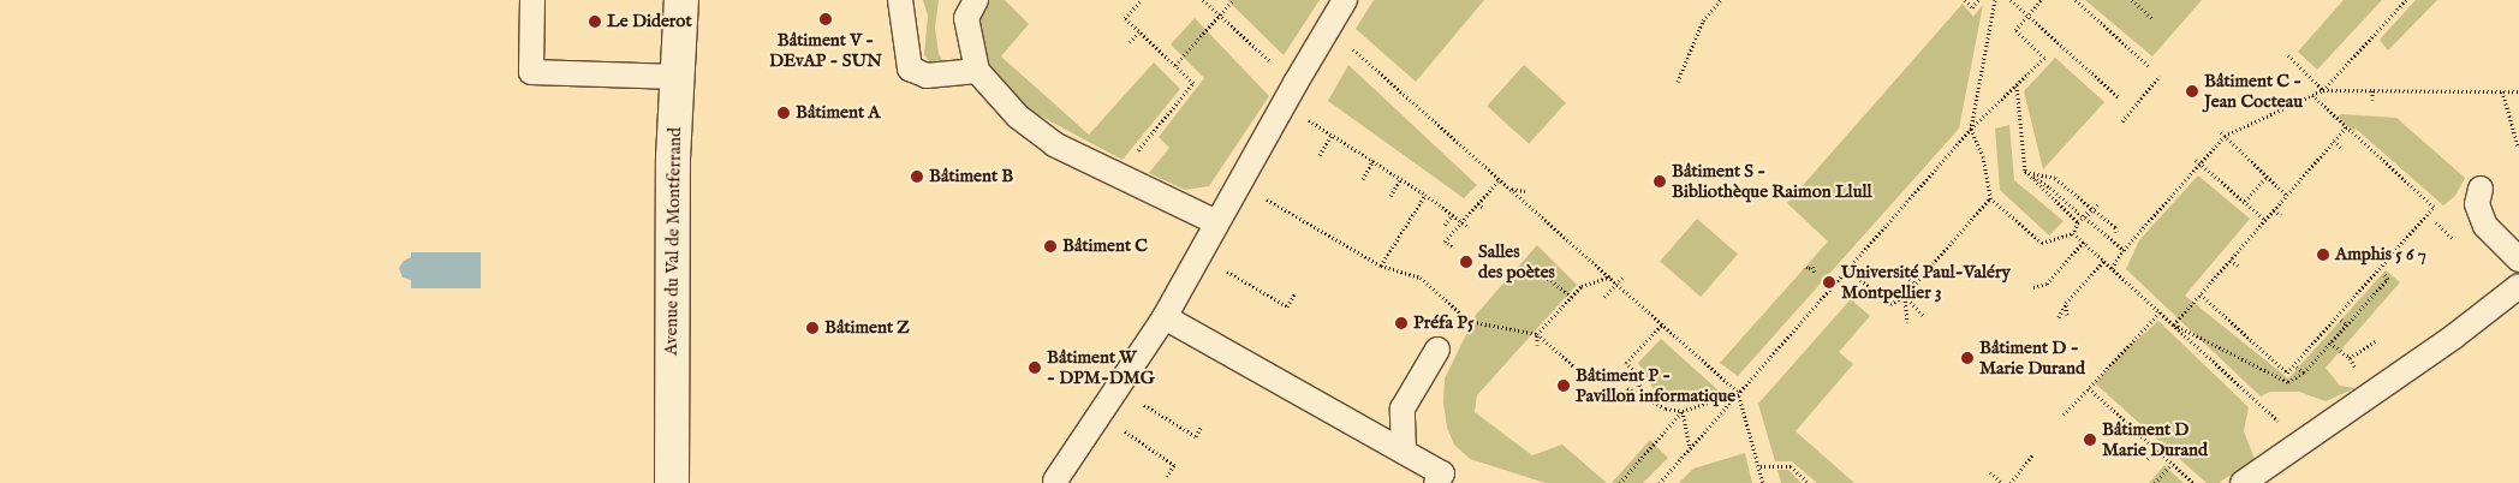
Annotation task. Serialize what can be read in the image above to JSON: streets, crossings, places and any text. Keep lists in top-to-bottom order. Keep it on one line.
{"streets":{"street":["Avenue du Val de Montferrand"]},"places":["Bâtiment V - DEvAP - SUN","Le Diderot","Bâtiment C - Jean Cocteau","Bâtiment A","Bâtiment B","Bâtiment S - Bibliothèque Raimon Llull","Bâtiment C","Amphis 5 6 7","Salles des poètes","Université Paul-Valéry Montpellier 3","Préfa P5","Bâtiment Z","Bâtiment D - Marie Durand","Bâtiment W - DPM-DMG","Bâtiment P - Pavillon informatique","Bâtiment D Marie Durand"]}
